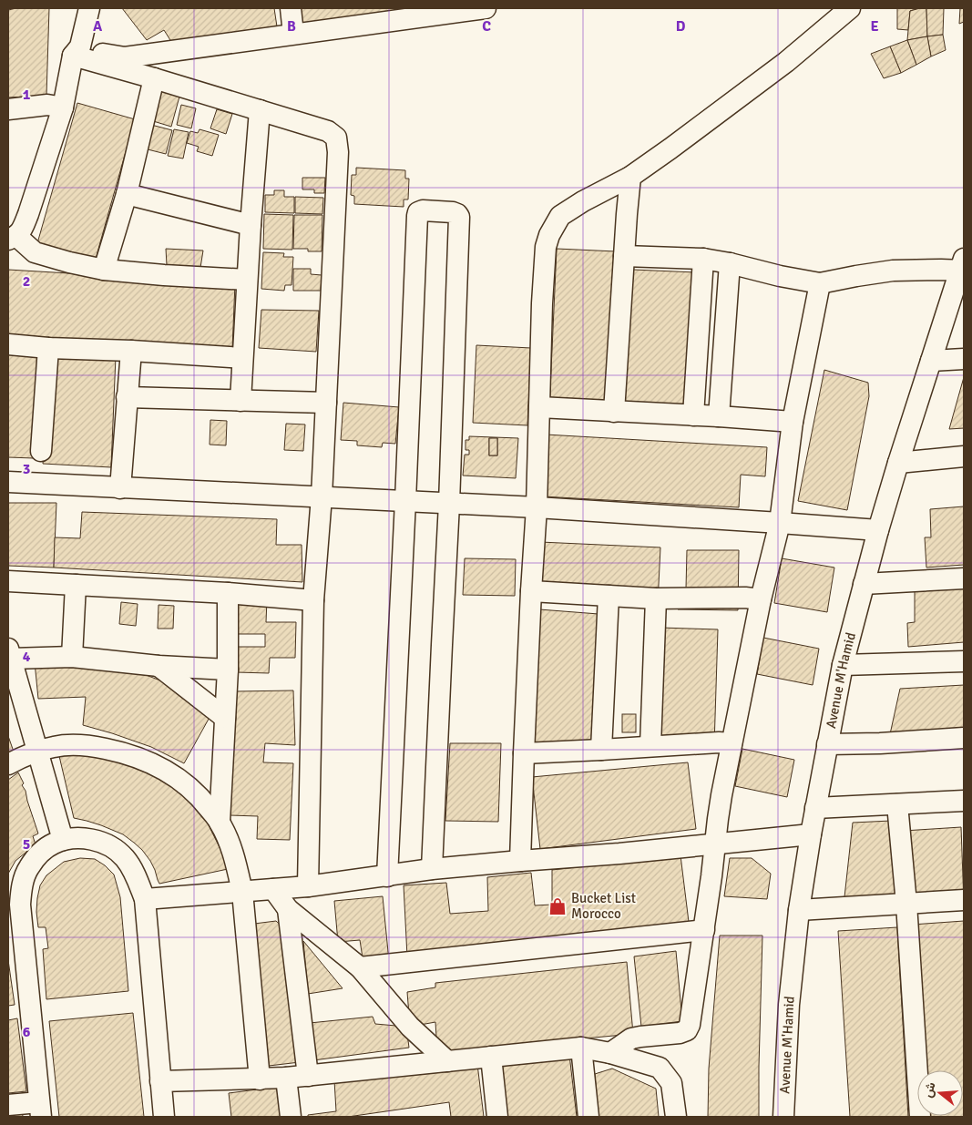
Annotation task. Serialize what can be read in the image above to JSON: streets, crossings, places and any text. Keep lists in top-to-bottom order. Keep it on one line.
{"streets":{"street":["Avenue M'Hamid"]},"places":{"shop":["Bucket List Morocco"]},"north":"left","grid":{"columns":["A","B","C","D","E"],"rows":["1","2","3","4","5","6"]}}
